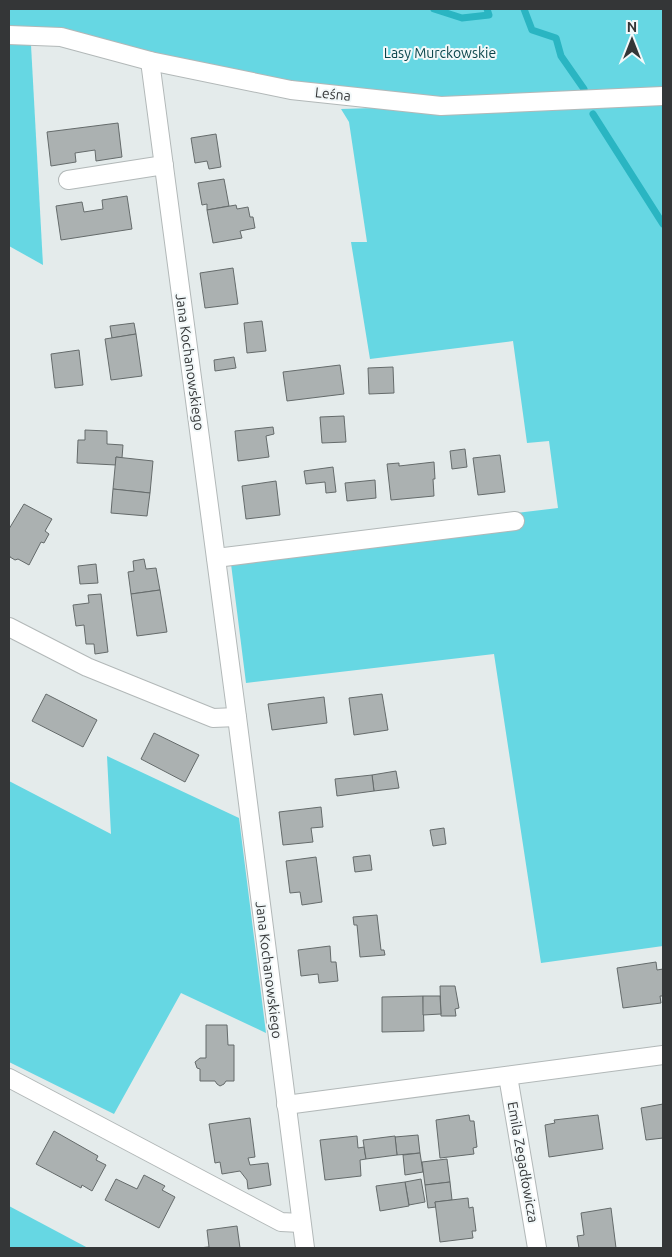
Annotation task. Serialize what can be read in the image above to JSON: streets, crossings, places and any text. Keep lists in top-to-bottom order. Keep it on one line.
{"streets":{"street":["Leśna","Jana Kochanowskiego","Emila Zegadłowicza"]},"crossings":[["Leśna","Jana Kochanowskiego"]],"parks":["Lasy Murckowskie"],"north":"top"}
